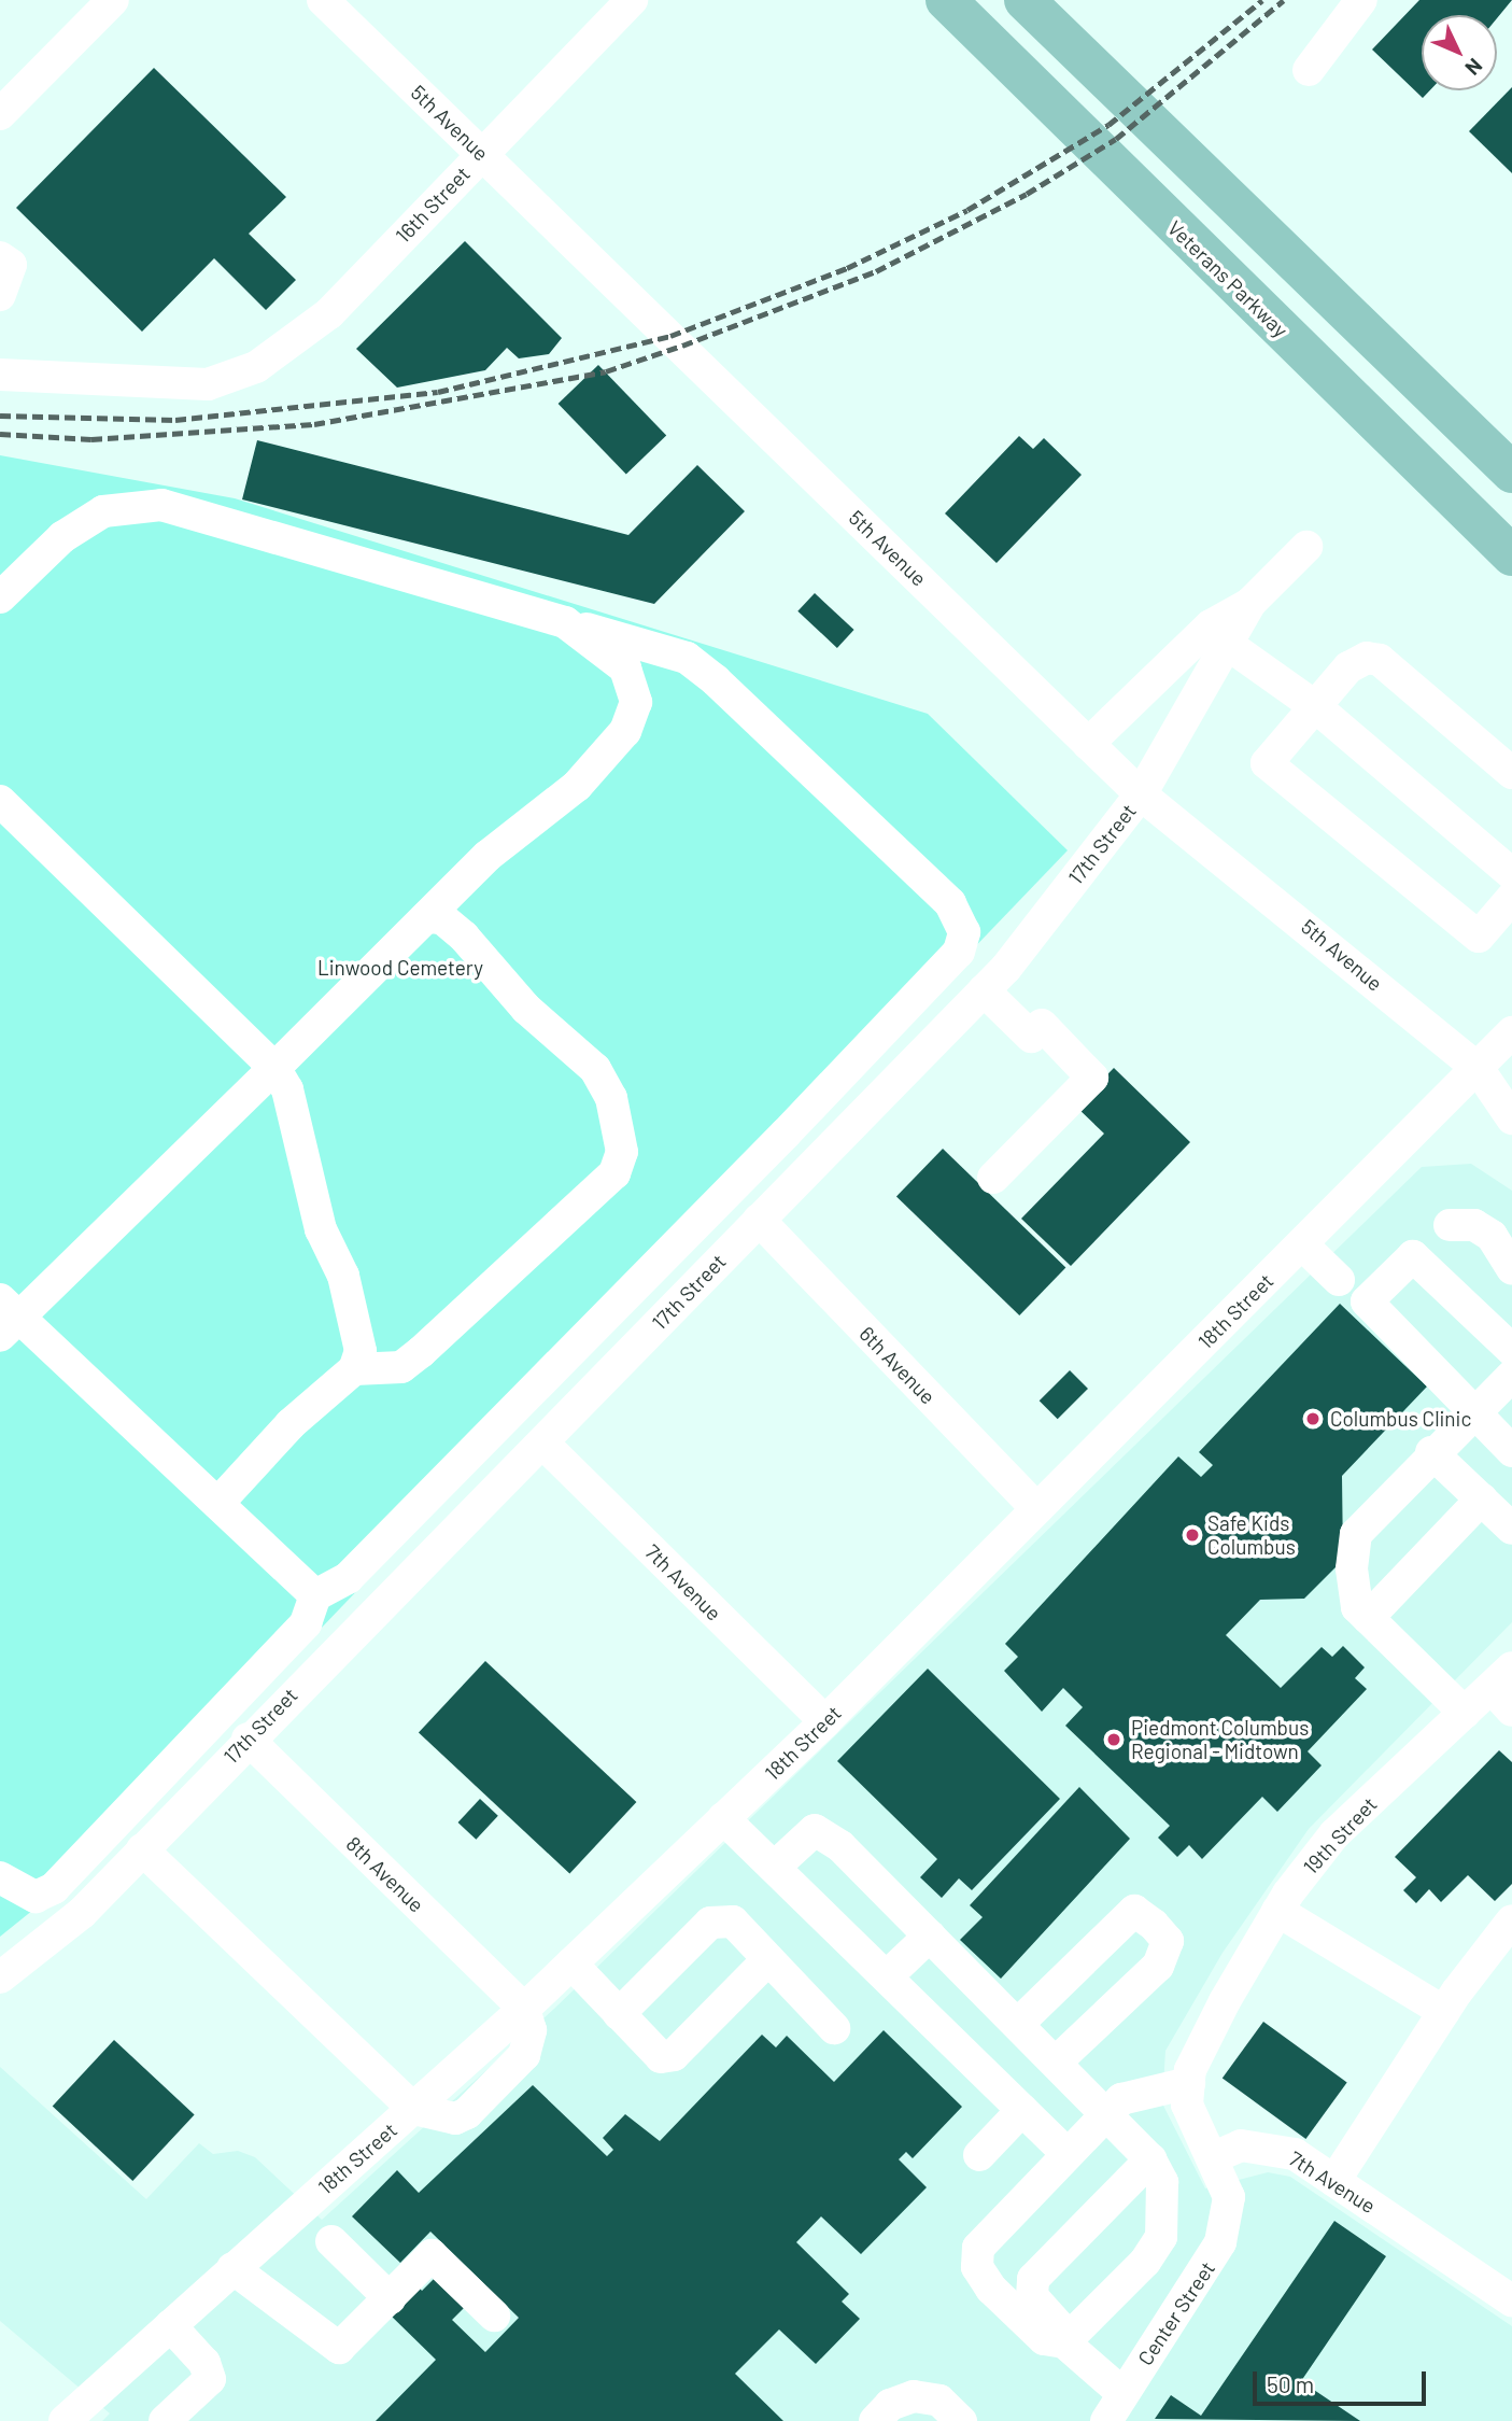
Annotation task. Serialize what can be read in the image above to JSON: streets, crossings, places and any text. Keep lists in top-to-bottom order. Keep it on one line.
{"streets":{"main road":["Veterans Parkway"],"street":["5th Avenue","16th Street","17th Street","18th Street","6th Avenue","7th Avenue","19th Street","8th Avenue","Center Street"]},"crossings":[["5th Avenue","16th Street"],["5th Avenue","17th Street"],["5th Avenue","18th Street"],["17th Street","6th Avenue"],["17th Street","7th Avenue"],["17th Street","8th Avenue"],["18th Street","6th Avenue"],["18th Street","7th Avenue"],["18th Street","8th Avenue"],["7th Avenue","Center Street"]],"parks":["Linwood Cemetery"],"places":["Columbus Clinic","Safe Kids Columbus","Piedmont Columbus Regional - Midtown"],"scale_bar":"50 m","north":"bottom right"}
